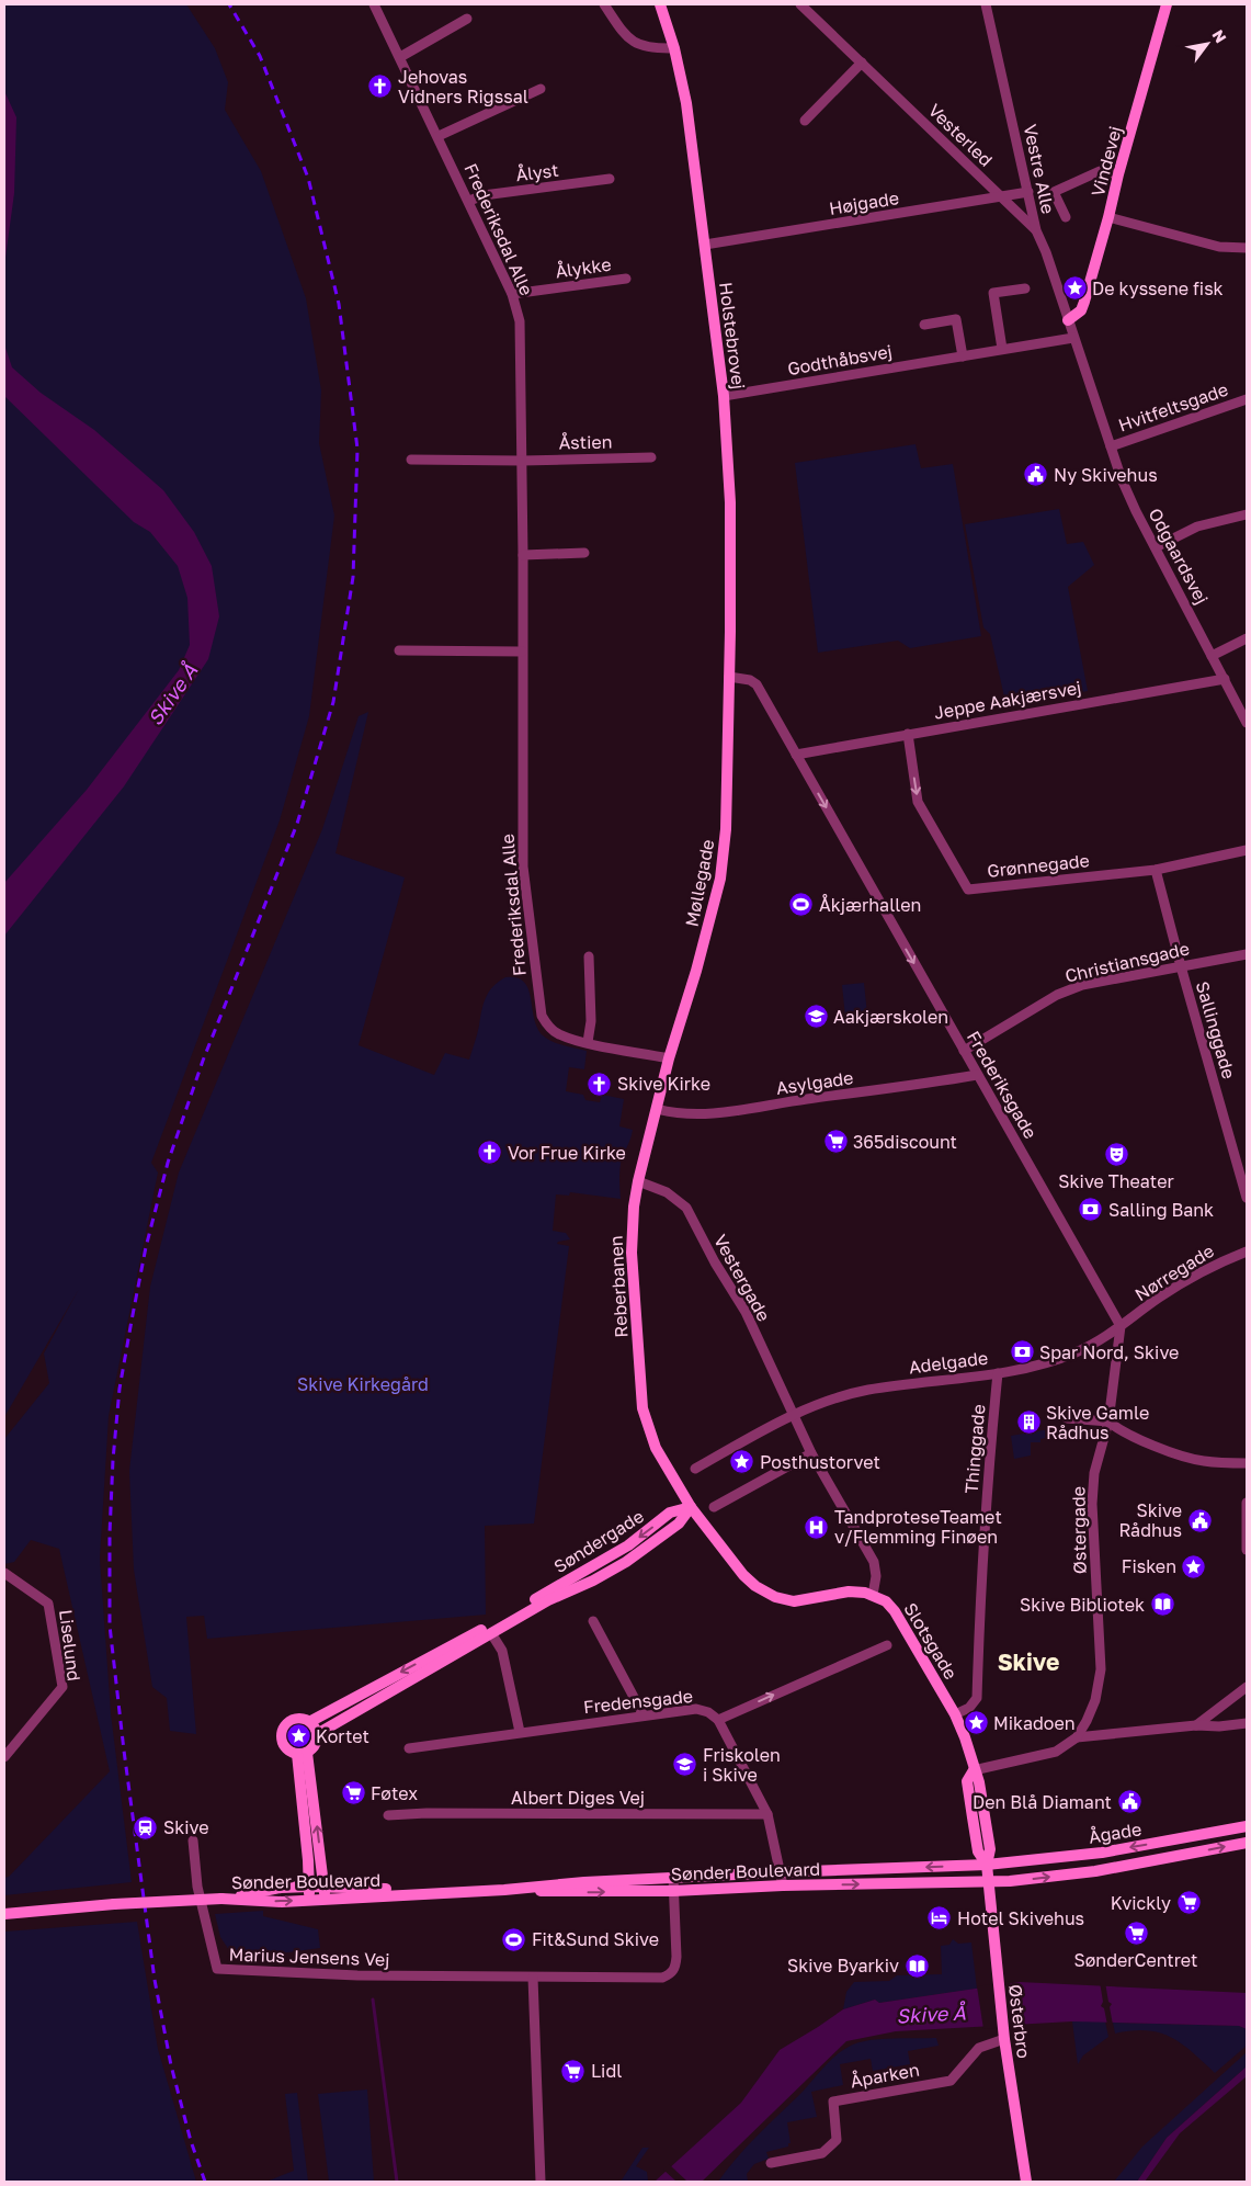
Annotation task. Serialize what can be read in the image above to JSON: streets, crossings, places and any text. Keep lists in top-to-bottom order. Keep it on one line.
{"streets":{"street":["Vesterled","Vindevej","Vestre Alle","Ålyst","Højgade","Frederiksdal Alle","Ålykke","Holstebrovej","Godthåbsvej","Hvitfeltsgade","Åstien","Odgaardsvej","Jeppe Aakjærsvej","Grønnegade","Møllegade","Christiansgade","Sallinggade","Asylgade","Frederiksgade","Nørregade","Vestergade","Reberbanen","Adelgade","Thinggade","Østergade","Søndergade","Slotsgade","Liselund","Fredensgade","Albert Diges Vej","Ågade","Sønder Boulevard","Marius Jensens Vej","Østerbro","Åparken"]},"crossings":[["Vesterled","Vestre Alle"],["Vesterled","Højgade"],["Vindevej","Vestre Alle"],["Vestre Alle","Højgade"],["Vestre Alle","Godthåbsvej"],["Vestre Alle","Odgaardsvej"],["Ålyst","Frederiksdal Alle"],["Højgade","Holstebrovej"],["Frederiksdal Alle","Ålykke"],["Frederiksdal Alle","Åstien"],["Frederiksdal Alle","Møllegade"],["Frederiksdal Alle","Reberbanen"],["Holstebrovej","Godthåbsvej"],["Holstebrovej","Møllegade"],["Holstebrovej","Frederiksgade"],["Godthåbsvej","Odgaardsvej"],["Hvitfeltsgade","Odgaardsvej"],["Odgaardsvej","Jeppe Aakjærsvej"],["Jeppe Aakjærsvej","Grønnegade"],["Jeppe Aakjærsvej","Frederiksgade"],["Grønnegade","Sallinggade"],["Møllegade","Frederiksgade"],["Møllegade","Reberbanen"],["Christiansgade","Sallinggade"],["Christiansgade","Frederiksgade"],["Asylgade","Frederiksgade"],["Asylgade","Reberbanen"],["Frederiksgade","Nørregade"],["Frederiksgade","Adelgade"],["Frederiksgade","Østergade"],["Nørregade","Adelgade"],["Nørregade","Østergade"],["Vestergade","Reberbanen"],["Vestergade","Adelgade"],["Reberbanen","Søndergade"],["Reberbanen","Slotsgade"],["Adelgade","Thinggade"],["Adelgade","Østergade"],["Thinggade","Slotsgade"],["Østergade","Slotsgade"],["Østergade","Østerbro"],["Slotsgade","Østerbro"],["Ågade","Sønder Boulevard"],["Ågade","Østerbro"],["Sønder Boulevard","Marius Jensens Vej"],["Sønder Boulevard","Østerbro"],["Østerbro","Åparken"]],"one_way":["Frederiksgade"],"districts":["Skive"],"water":["Skive Å"],"parks":["Skive Kirkegård"],"places":{"church":["Jehovas Vidners Rigssal","Skive Kirke","Vor Frue Kirke"],"place":["De kyssene fisk","Posthustorvet","Fisken","Mikadoen","Kortet"],"public building":["Ny Skivehus","Skive Rådhus","Den Blå Diamant"],"sports":["Åkjærhallen","Fit&Sund Skive"],"school or university":["Aakjærskolen","Friskolen i Skive"],"supermarket":["365discount","Føtex","Kvickly","SønderCentret","Lidl"],"theatre":["Skive Theater"],"bank":["Salling Bank","Spar Nord, Skive"],"building":["Skive Gamle Rådhus"],"hospital":["TandproteseTeamet v/Flemming Finøen"],"library":["Skive Bibliotek","Skive Byarkiv"],"station":["Skive"],"hotel":["Hotel Skivehus"]},"north":"top right"}
